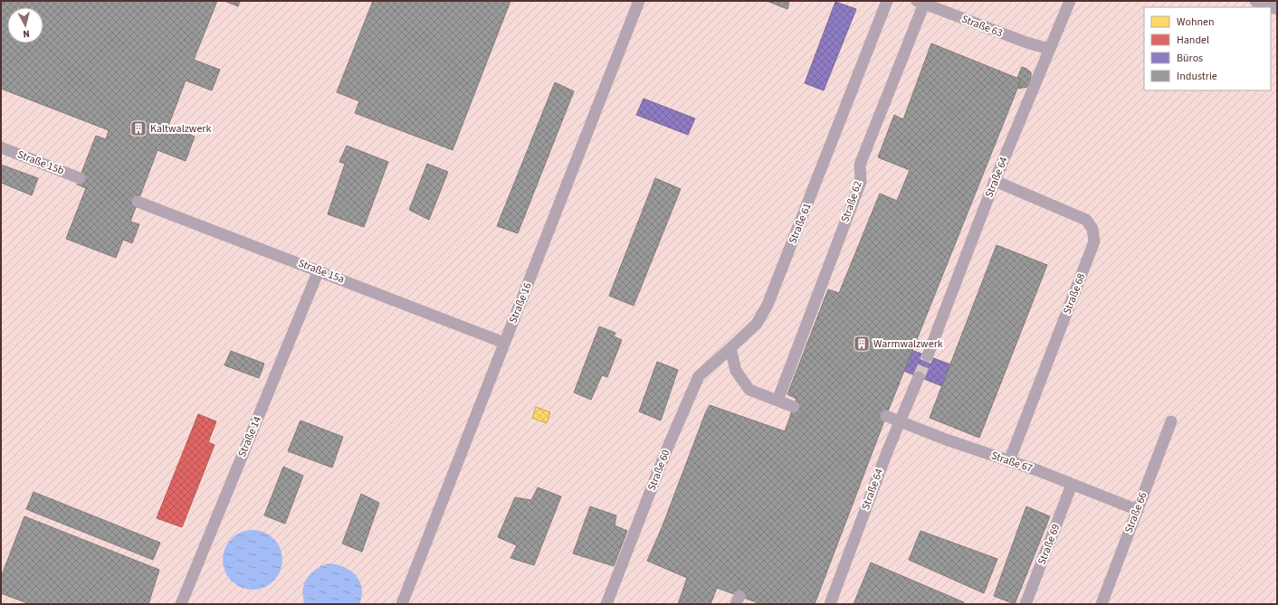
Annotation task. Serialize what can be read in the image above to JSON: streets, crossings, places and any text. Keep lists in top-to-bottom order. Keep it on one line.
{"streets":{"street":["Straße 63","Straße 15b","Straße 64","Straße 62","Straße 61","Straße 15a","Straße 68","Straße 16","Straße 14","Straße 67","Straße 60","Straße 66","Straße 69"]},"crossings":[["Straße 63","Straße 64"],["Straße 63","Straße 62"],["Straße 64","Straße 68"],["Straße 64","Straße 67"],["Straße 61","Straße 60"],["Straße 15a","Straße 16"],["Straße 15a","Straße 14"],["Straße 68","Straße 67"],["Straße 67","Straße 66"],["Straße 67","Straße 69"]],"places":{"building":["Kaltwalzwerk","Warmwalzwerk"]},"legend":["Wohnen","Handel","Büros","Industrie"],"north":"bottom"}
